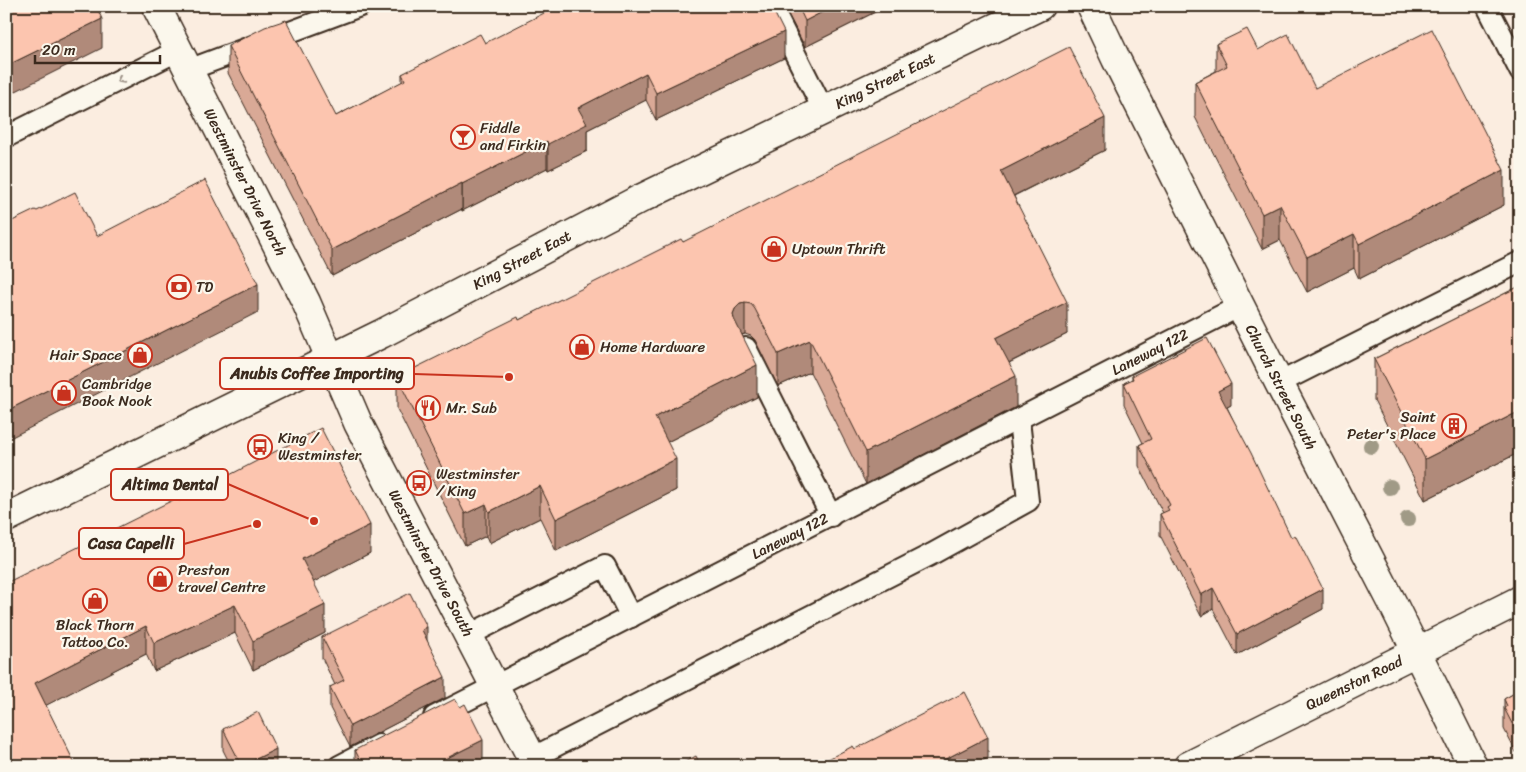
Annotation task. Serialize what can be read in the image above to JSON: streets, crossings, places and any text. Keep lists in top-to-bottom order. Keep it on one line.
{"streets":{"street":["King Street East","Westminster Drive North","Church Street South","Westminster Drive South","Queenston Road"],"lane":["Laneway 122"]},"crossings":[["King Street East","Westminster Drive North"],["King Street East","Westminster Drive South"],["Westminster Drive North","Westminster Drive South"],["Laneway 122","Church Street South"],["Laneway 122","Westminster Drive South"],["Church Street South","Queenston Road"]],"places":{"bar":["Fiddle and Firkin"],"shop":["Uptown Thrift","Home Hardware","Hair Space","Cambridge Book Nook","Preston travel Centre","Black Thorn Tattoo Co."],"bank":["TD"],"other":["Anubis Coffee Importing","Altima Dental","Casa Capelli"],"restaurant":["Mr. Sub"],"building":["Saint Peter's Place"],"bus stop":["King / Westminster","Westminster / King"]},"scale_bar":"20 m"}
